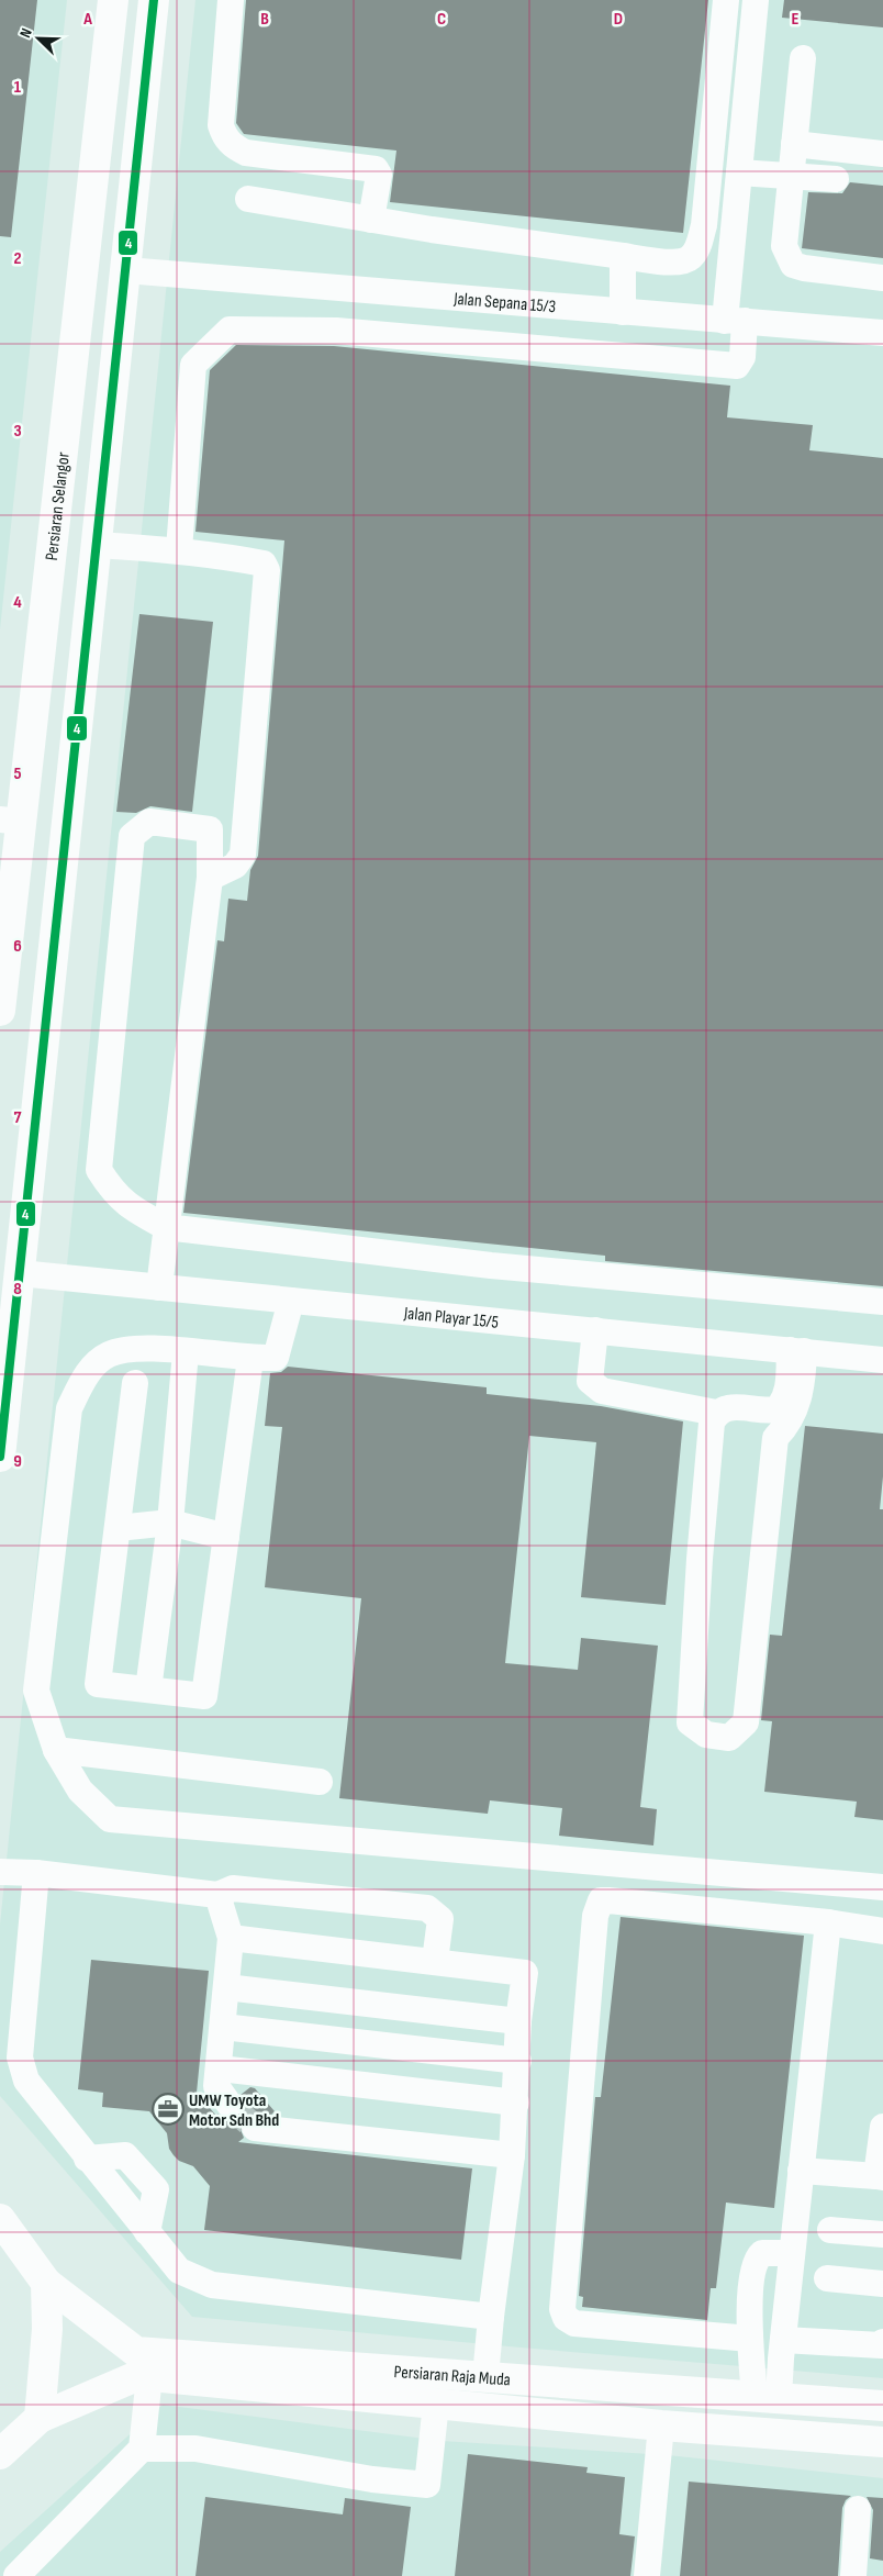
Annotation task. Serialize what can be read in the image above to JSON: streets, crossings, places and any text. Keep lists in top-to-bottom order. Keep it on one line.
{"streets":{"main road":["Persiaran Selangor","Persiaran Raja Muda"],"street":["Jalan Sepana 15/3","Jalan Playar 15/5"]},"places":{"office":["UMW Toyota Motor Sdn Bhd"]},"lines":["transit line 4"],"north":"top left","grid":{"columns":["A","B","C","D","E"],"rows":["1","2","3","4","5","6","7","8","9"]}}
